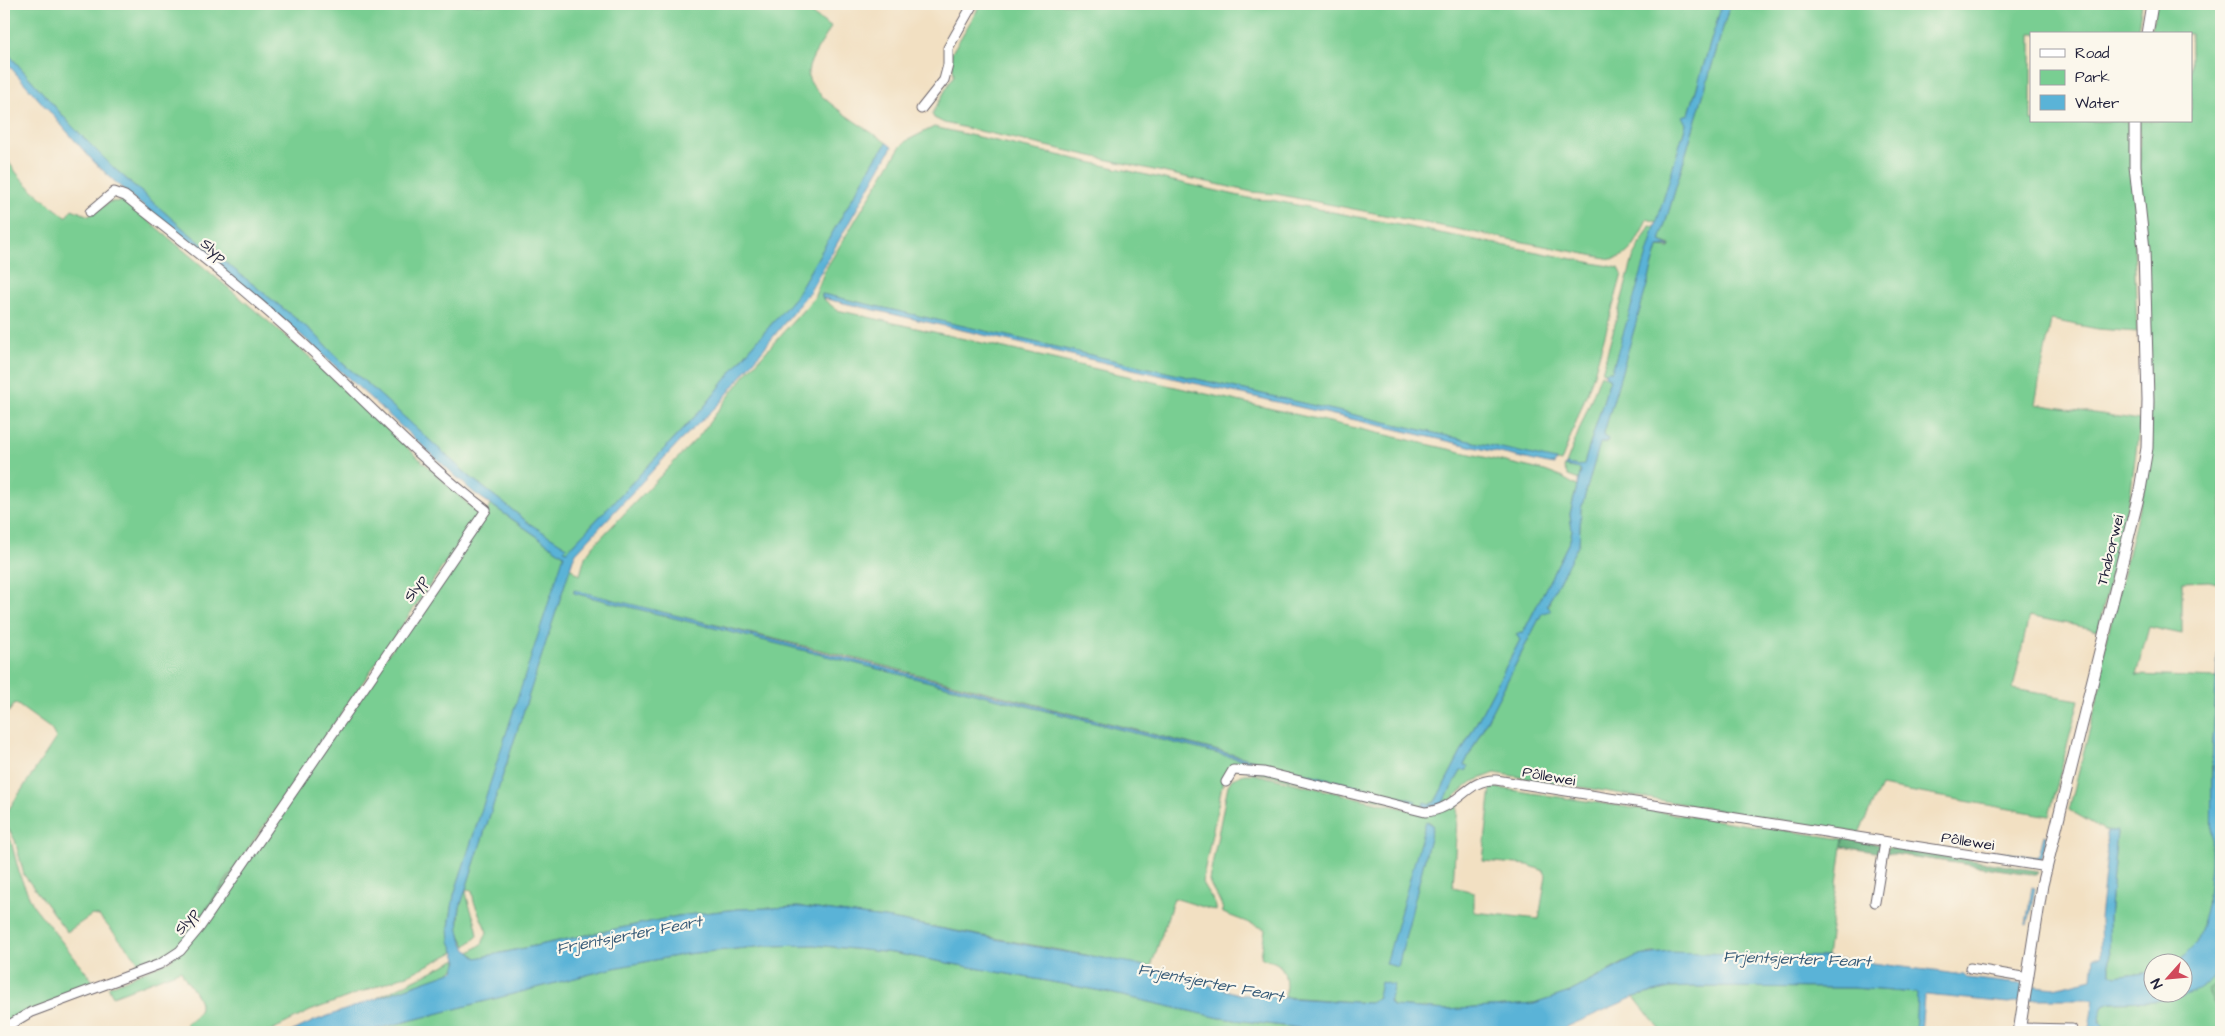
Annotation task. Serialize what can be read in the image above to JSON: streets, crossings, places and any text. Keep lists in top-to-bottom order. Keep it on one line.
{"streets":{"street":["Slyp","Thaborwei","Pôllewei"]},"crossings":[["Thaborwei","Pôllewei"]],"water":["Frjentsjerter Feart"],"legend":["Road","Park","Water"],"north":"bottom left"}
